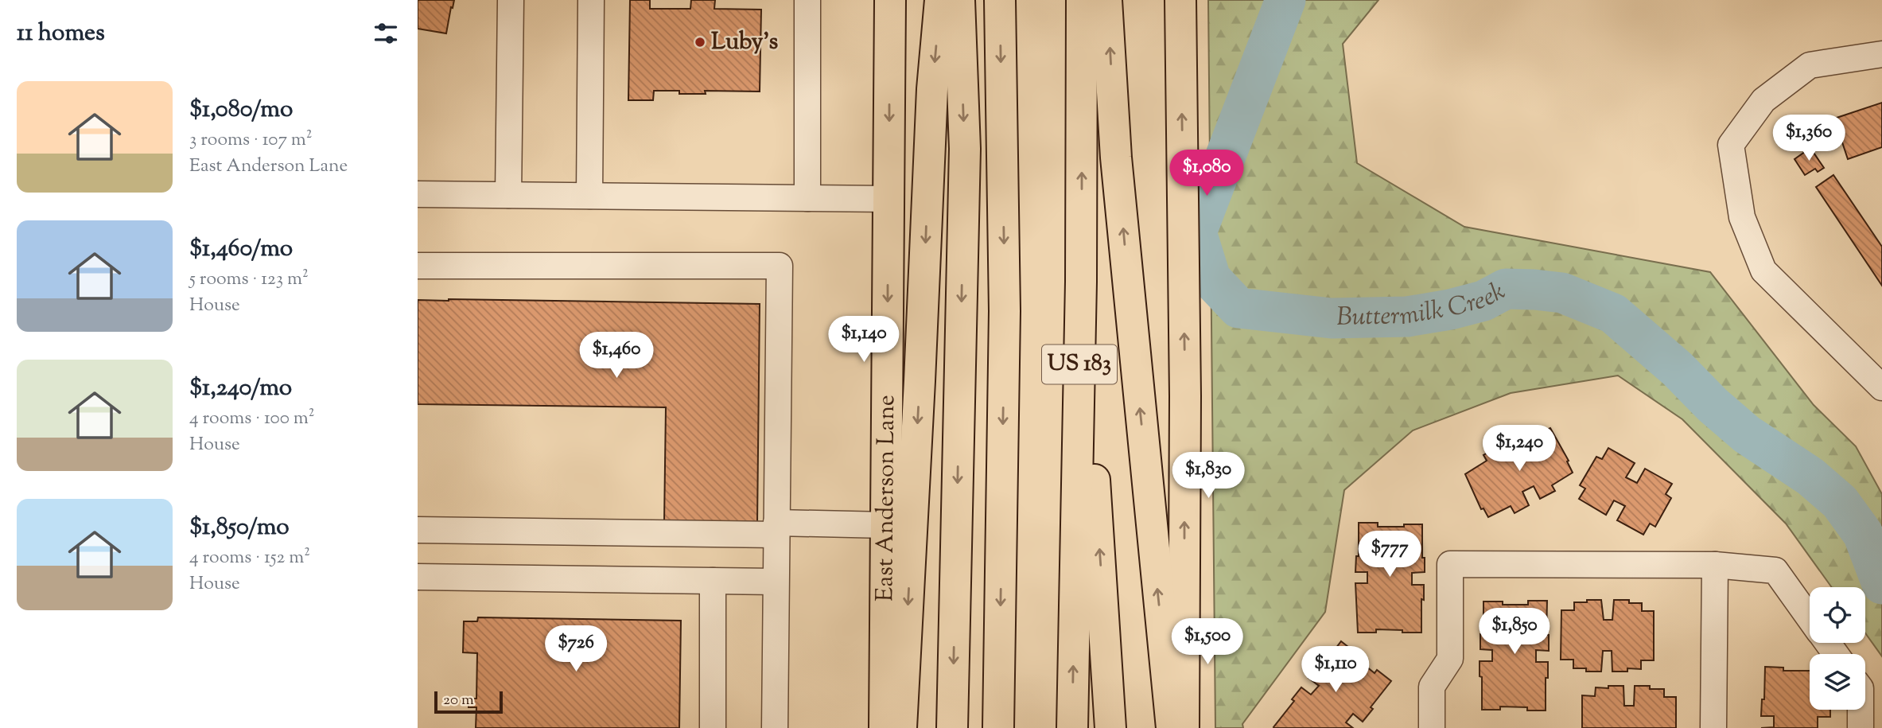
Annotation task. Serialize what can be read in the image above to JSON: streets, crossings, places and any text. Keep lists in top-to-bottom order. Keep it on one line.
{"streets":{"main road":["US 183","East Anderson Lane"]},"water":["Buttermilk Creek"],"places":["Luby’s"],"scale_bar":"20 m","page":{"heading":"11 homes","list":[{"name":"$1,080/mo","note":"3 rooms · 107 m² · East Anderson Lane"},{"name":"$1,460/mo","note":"5 rooms · 123 m² · House"},{"name":"$1,240/mo","note":"4 rooms · 100 m² · House"},{"name":"$1,850/mo","note":"4 rooms · 152 m² · House"}],"price":["$1,360","$1,080","$1,140","$1,460","$1,240","$1,830","$777","$1,850","$1,500","$726","$1,110"],"scale":"20 m"}}
